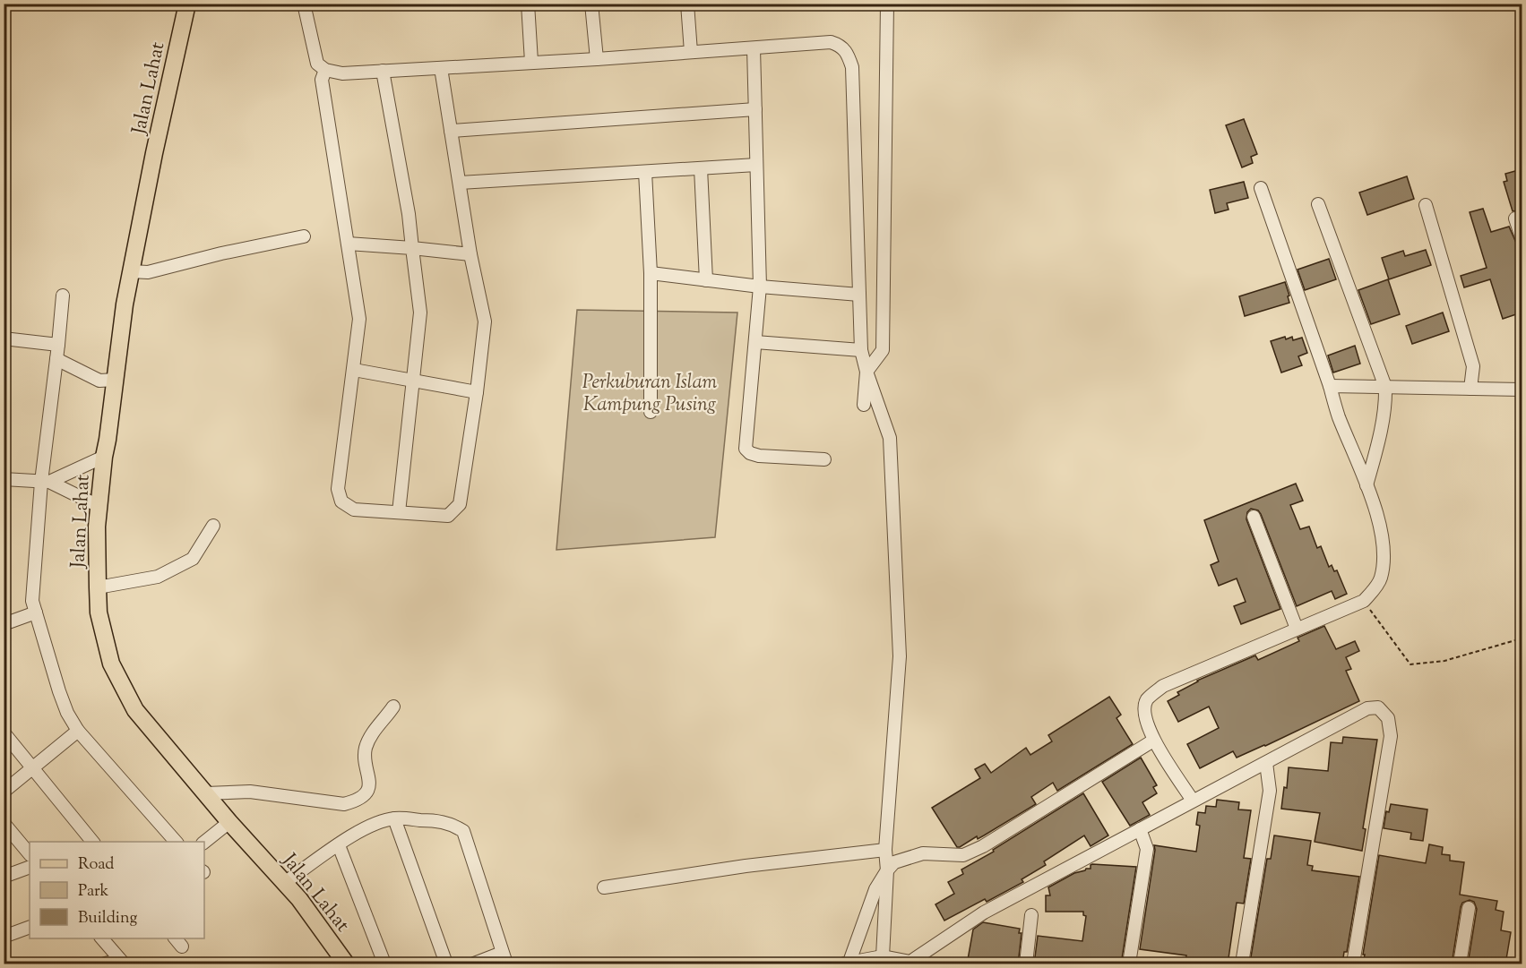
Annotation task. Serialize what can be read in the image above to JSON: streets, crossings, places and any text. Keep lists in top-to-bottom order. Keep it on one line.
{"streets":{"main road":["Jalan Lahat"]},"parks":["Perkuburan Islam Kampung Pusing"],"legend":["Road","Park","Building"]}
